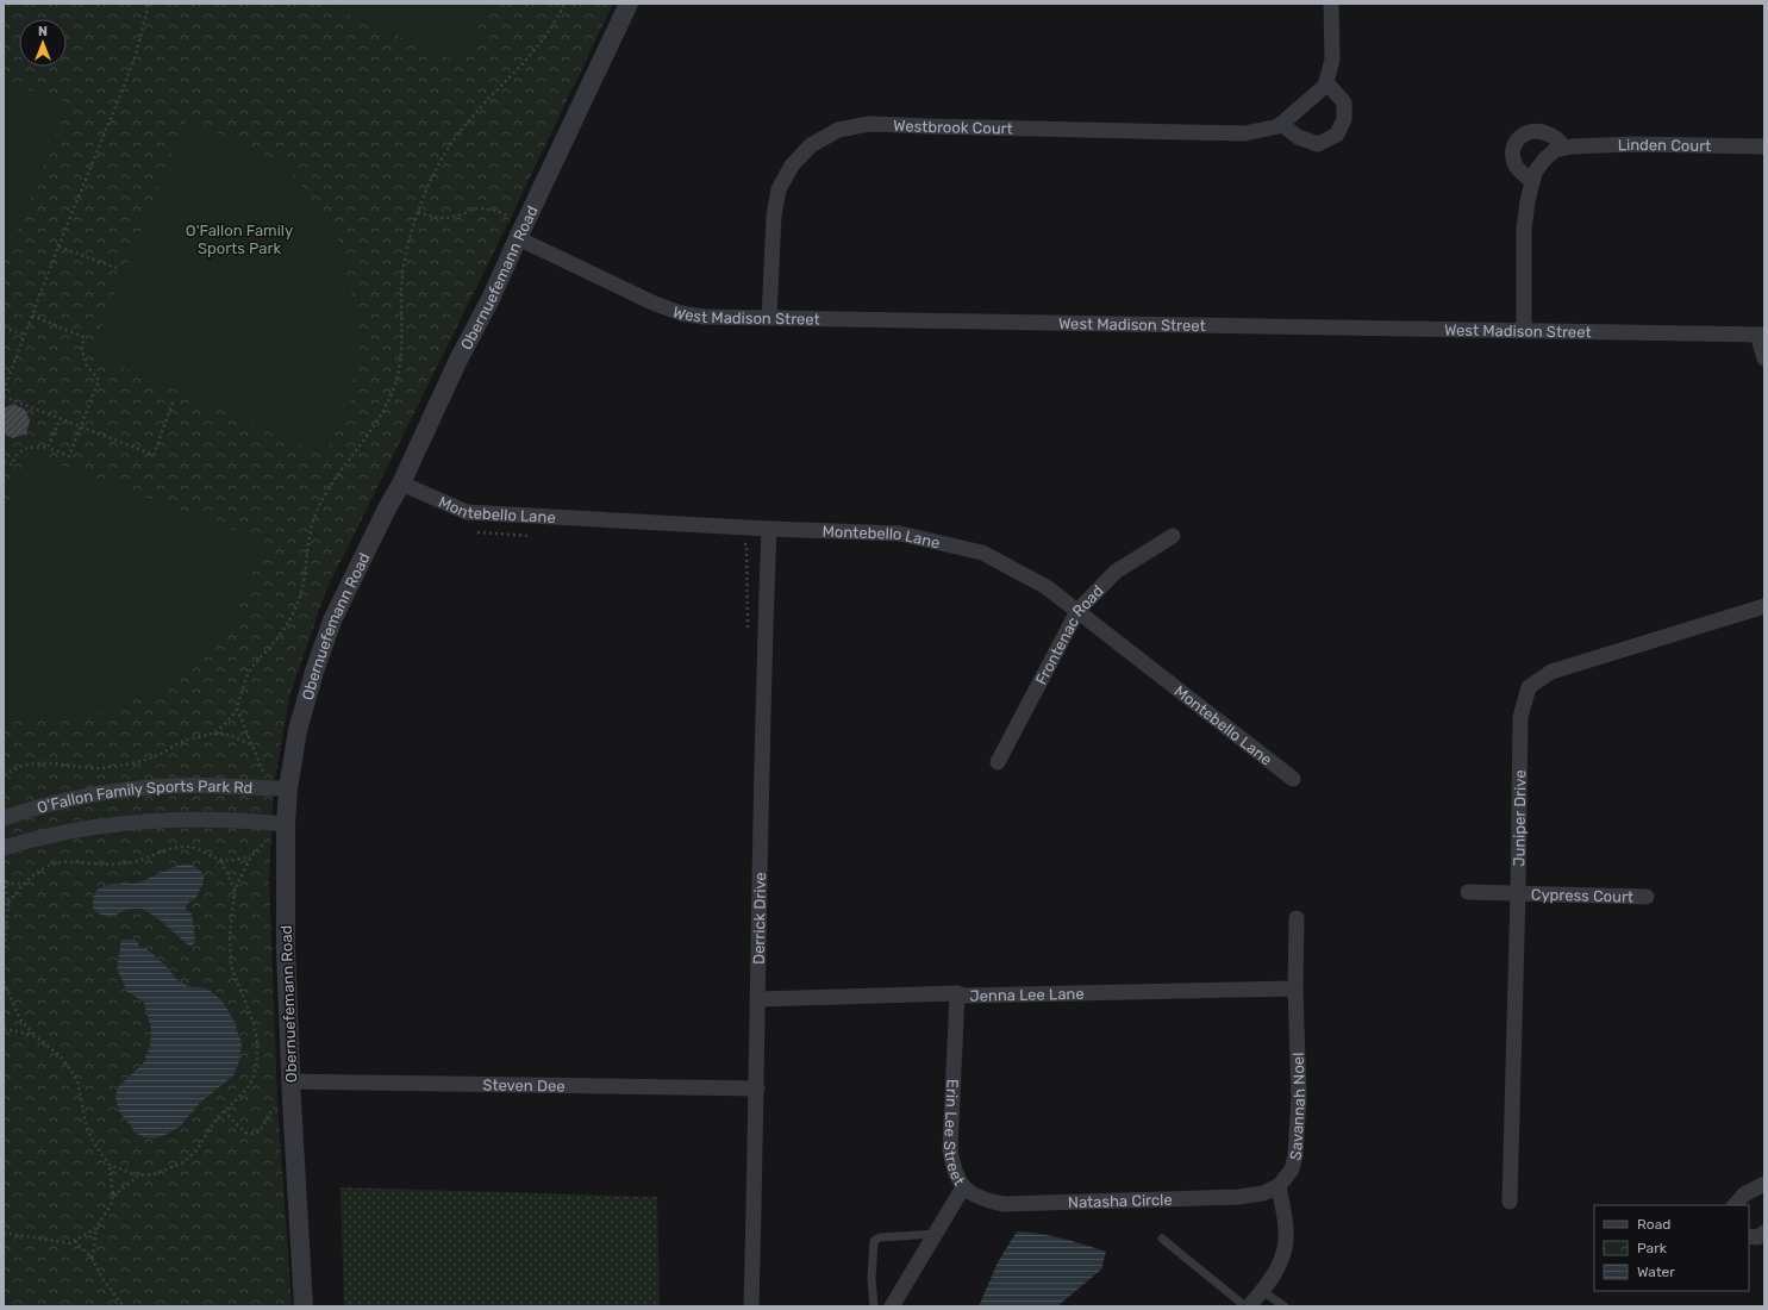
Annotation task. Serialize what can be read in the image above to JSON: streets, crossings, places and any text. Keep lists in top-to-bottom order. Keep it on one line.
{"streets":{"street":["Westbrook Court","Linden Court","Obernuefemann Road","West Madison Street","Montebello Lane","Frontenac Road","O'Fallon Family Sports Park Rd","Juniper Drive","Cypress Court","Derrick Drive","Jenna Lee Lane","Steven Dee","Savannah Noel","Erin Lee Street","Natasha Circle"]},"crossings":[["Westbrook Court","West Madison Street"],["Linden Court","West Madison Street"],["Obernuefemann Road","West Madison Street"],["Obernuefemann Road","Montebello Lane"],["Obernuefemann Road","O'Fallon Family Sports Park Rd"],["Obernuefemann Road","Steven Dee"],["Montebello Lane","Frontenac Road"],["Montebello Lane","Derrick Drive"],["Juniper Drive","Cypress Court"],["Derrick Drive","Jenna Lee Lane"],["Derrick Drive","Steven Dee"],["Jenna Lee Lane","Savannah Noel"],["Jenna Lee Lane","Erin Lee Street"],["Savannah Noel","Natasha Circle"],["Erin Lee Street","Natasha Circle"]],"parks":["O'Fallon Family Sports Park"],"legend":["Road","Park","Water"],"north":"top"}
